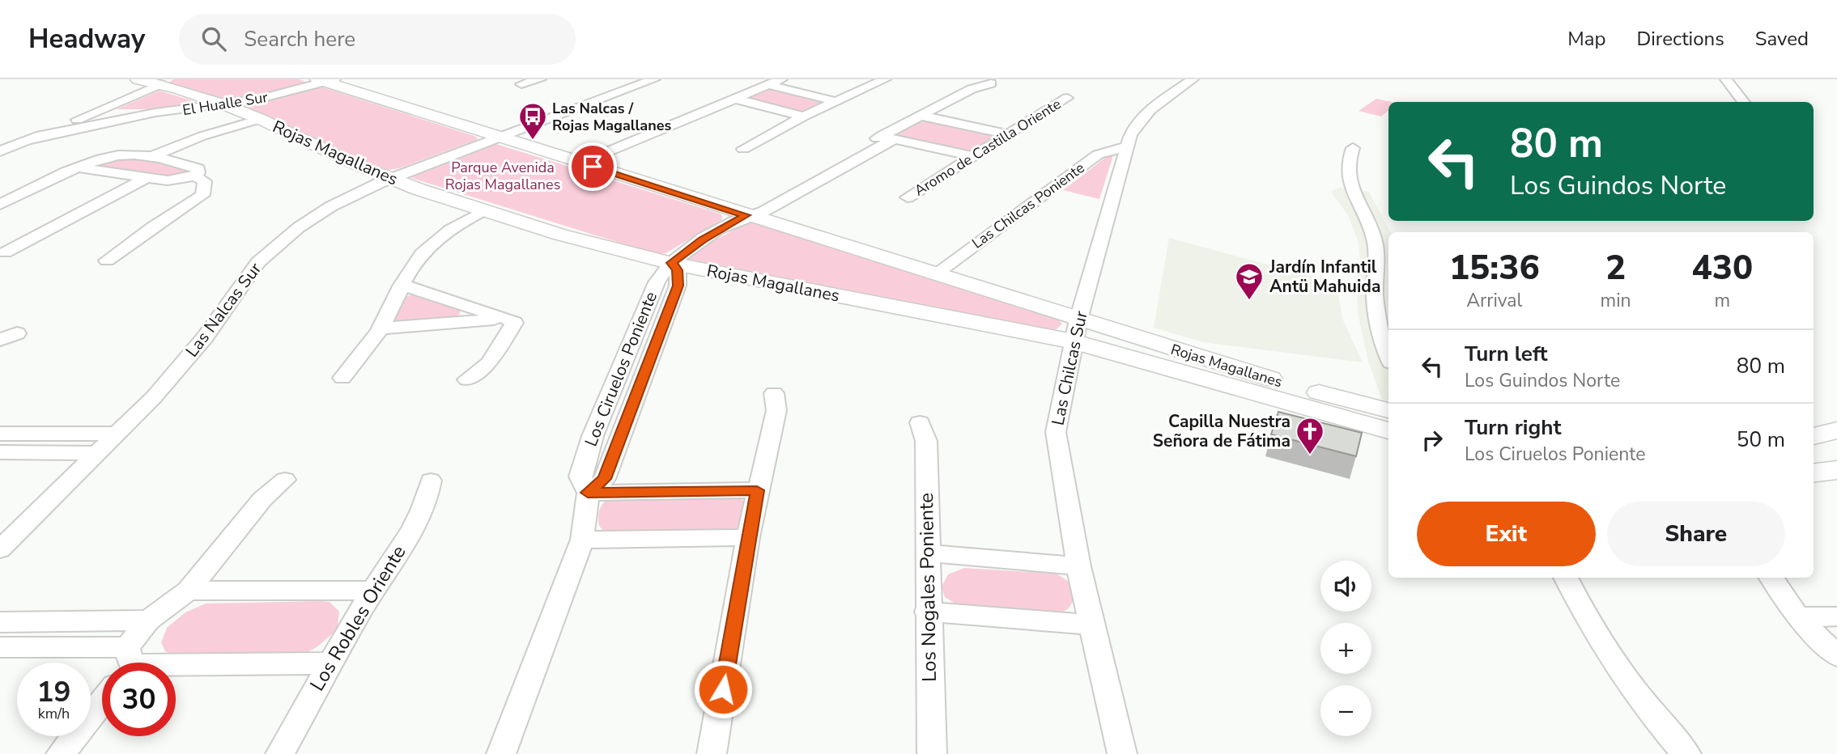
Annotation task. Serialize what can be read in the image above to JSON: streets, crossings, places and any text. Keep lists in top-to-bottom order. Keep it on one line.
{"streets":{"street":["El Hualle Sur","Aromo de Castilla Oriente","Rojas Magallanes","Las Chilcas Poniente","Las Nalcas Sur","Las Chilcas Sur","Los Ciruelos Poniente","Los Nogales Poniente","Los Robles Oriente"]},"crossings":[["El Hualle Sur","Rojas Magallanes"],["Rojas Magallanes","Las Chilcas Poniente"],["Rojas Magallanes","Las Nalcas Sur"],["Rojas Magallanes","Las Chilcas Sur"],["Rojas Magallanes","Los Ciruelos Poniente"],["Las Chilcas Poniente","Las Chilcas Sur"]],"parks":["Parque Avenida Rojas Magallanes"],"places":{"bus stop":["Las Nalcas / Rojas Magallanes"],"school or university":["Jardín Infantil Antü Mahuida"],"church":["Capilla Nuestra Señora de Fátima"]},"page":{"header":"Headway","search":"Search here","nav":["Map","Directions","Saved"],"turn":["80 m","Los Guindos Norte"],"eta":["15:36","Arrival","2","min","430","m"],"list":[{"name":"Turn left","note":"Los Guindos Norte","value":"80 m"},{"name":"Turn right","note":"Los Ciruelos Poniente","value":"50 m"}],"buttons":["Exit","Share"],"map_buttons":["+","−"],"speed":"19 km/h","limit":"30"}}
